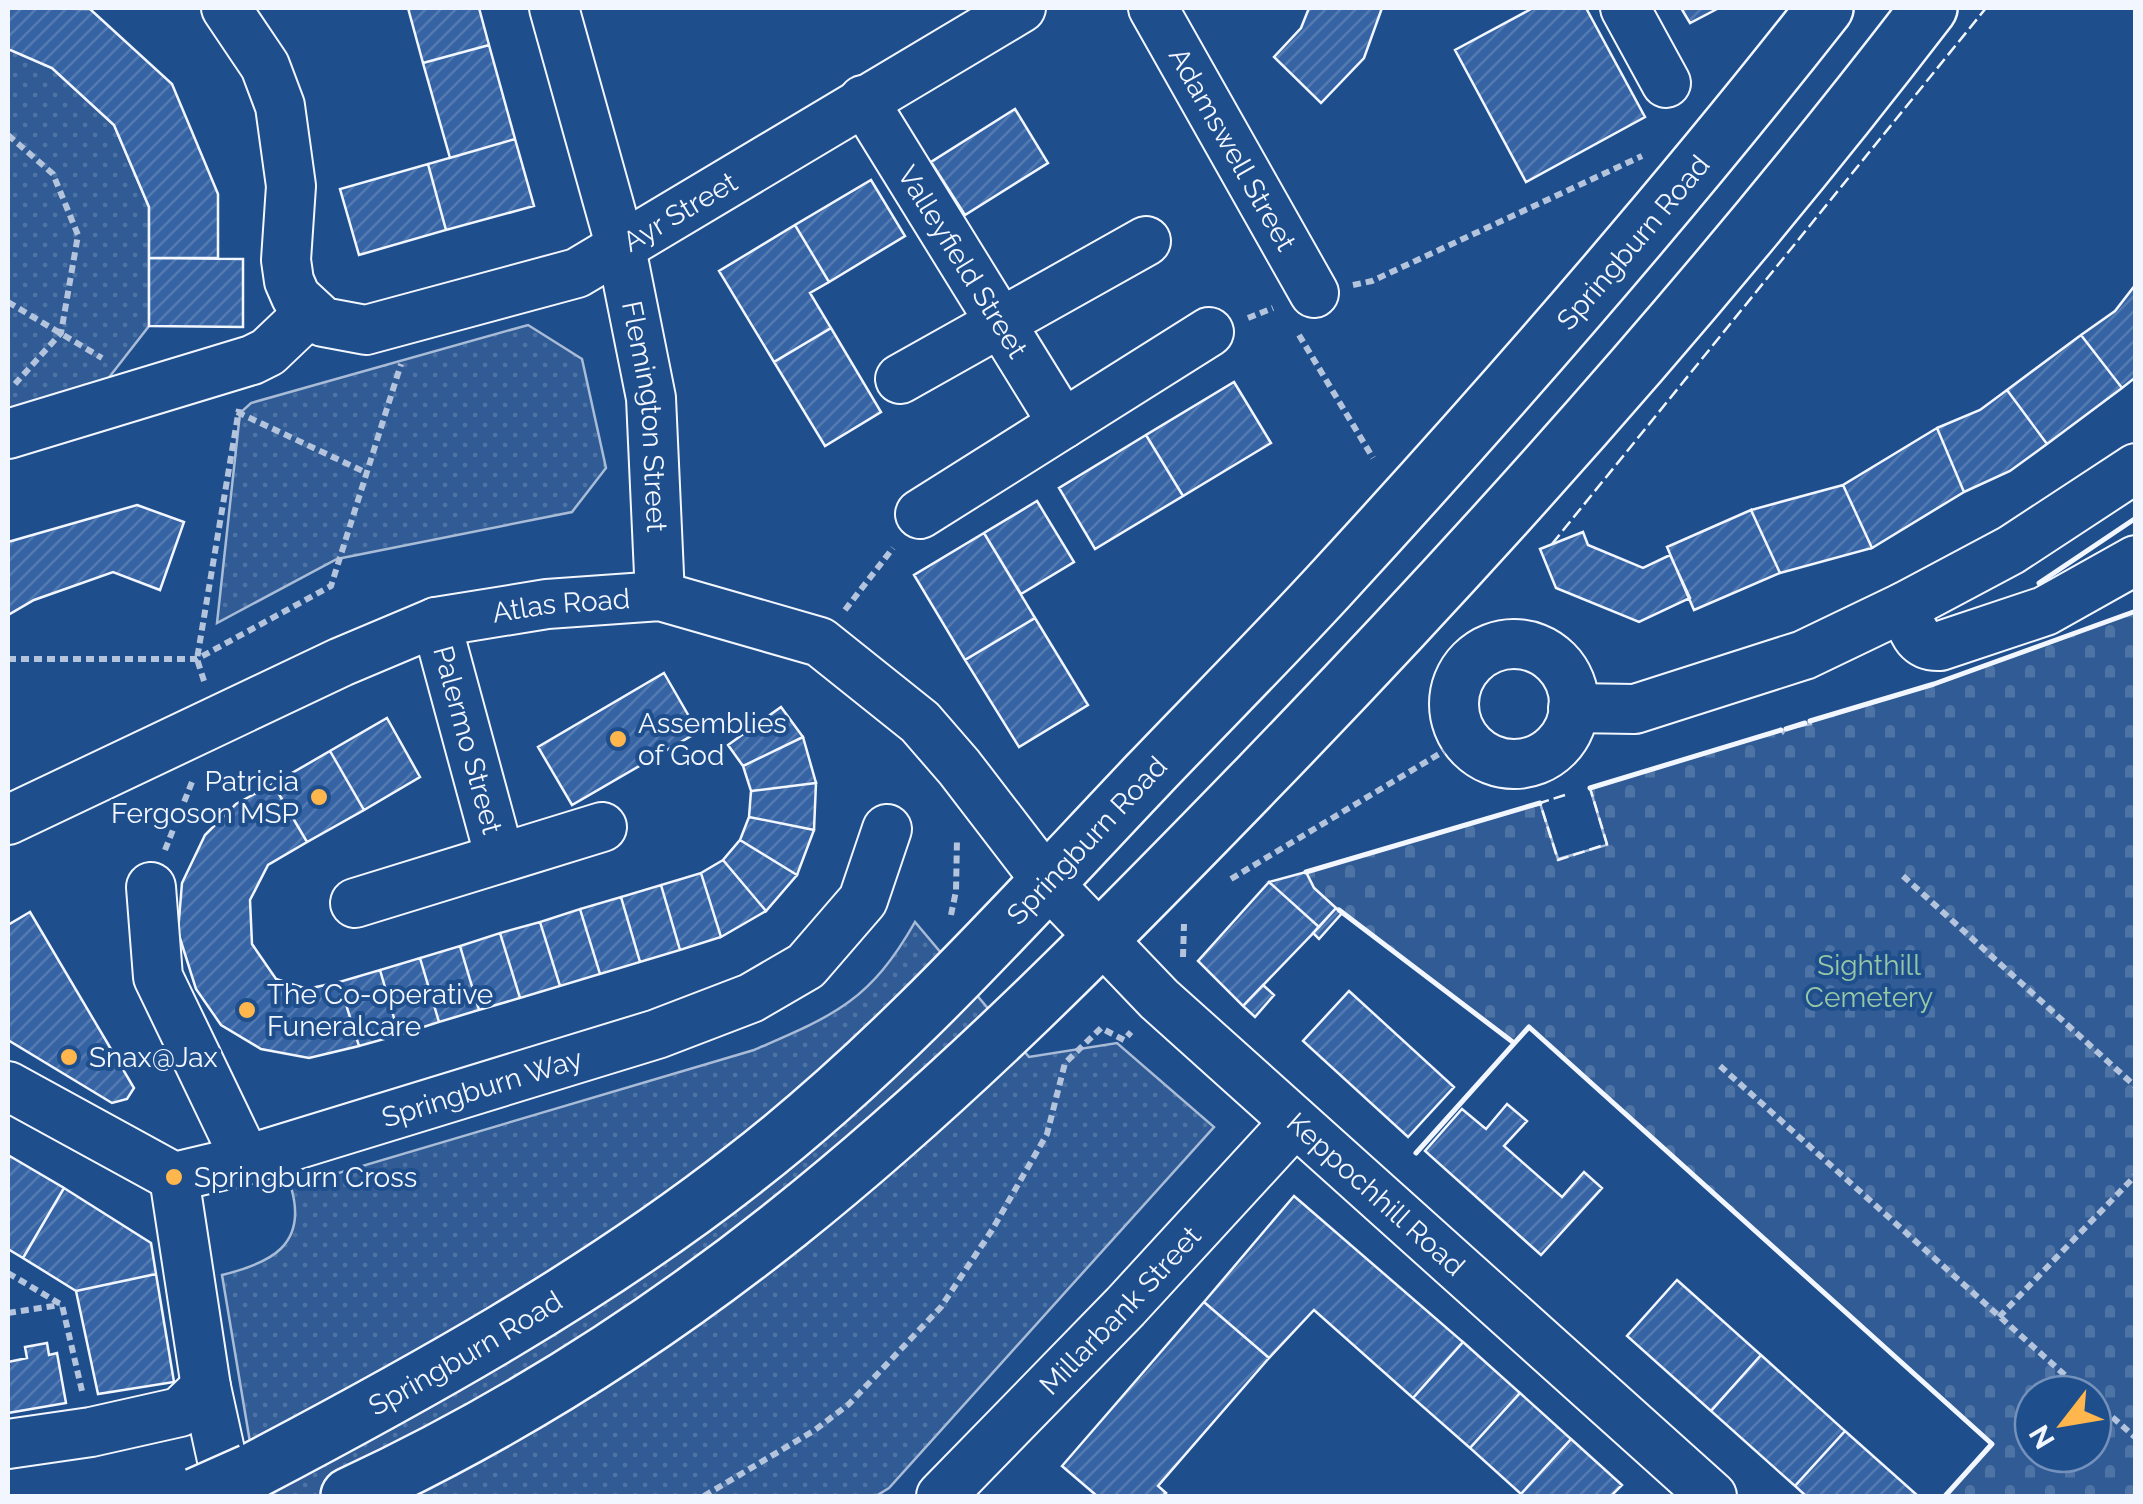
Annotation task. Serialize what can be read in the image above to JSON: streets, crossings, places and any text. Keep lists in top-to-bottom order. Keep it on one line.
{"streets":{"main road":["Springburn Road"],"street":["Adamswell Street","Ayr Street","Valleyfield Street","Flemington Street","Atlas Road","Palermo Street","Springburn Way","Keppochhill Road","Millarbank Street"]},"crossings":[["Ayr Street","Valleyfield Street"],["Ayr Street","Flemington Street"],["Springburn Road","Atlas Road"],["Springburn Road","Keppochhill Road"],["Flemington Street","Atlas Road"],["Atlas Road","Palermo Street"],["Atlas Road","Keppochhill Road"],["Keppochhill Road","Millarbank Street"]],"parks":["Sighthill Cemetery"],"places":["Assemblies of God","Patricia Fergoson MSP","The Co-operative Funeralcare","Snax@Jax","Springburn Cross"],"north":"bottom left"}
